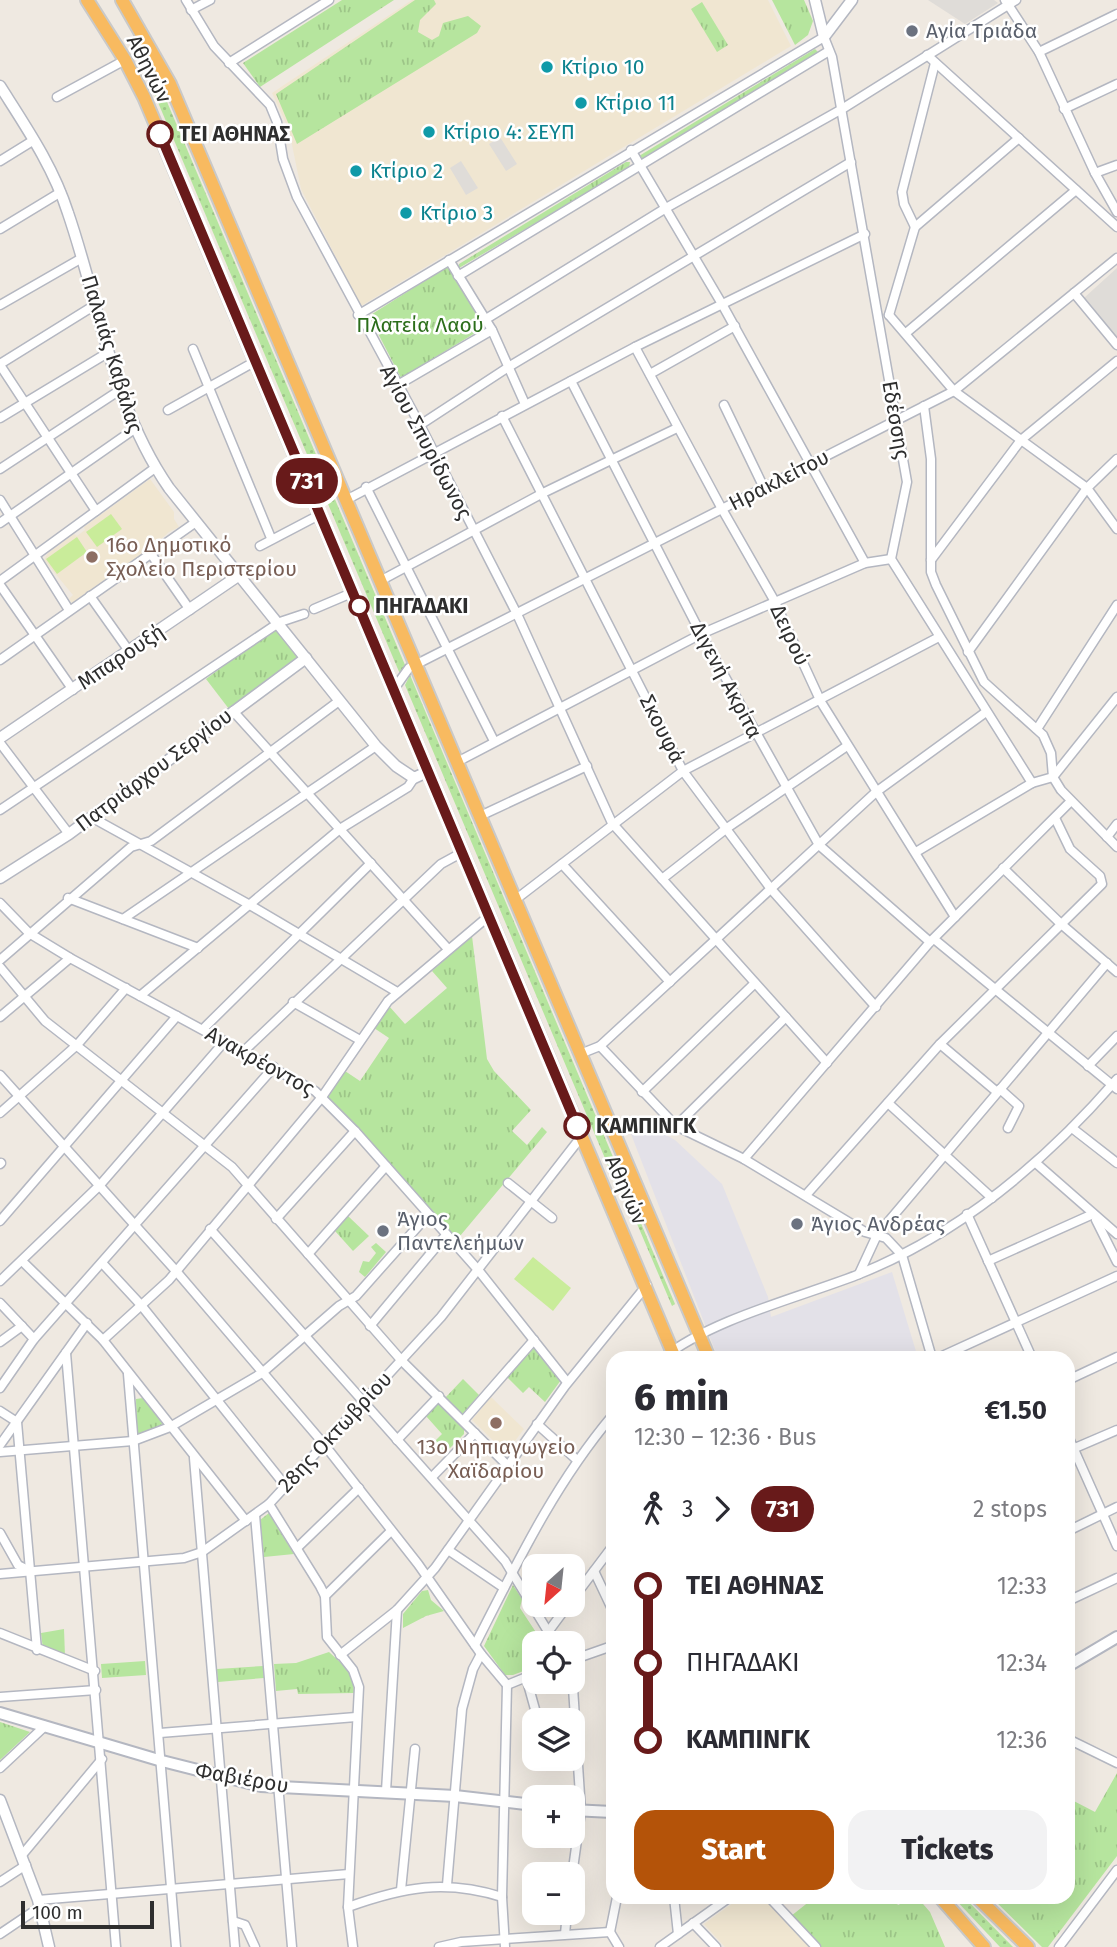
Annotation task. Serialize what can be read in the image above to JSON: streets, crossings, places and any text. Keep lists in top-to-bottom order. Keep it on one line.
{"streets":{"highway":["Αθηνών"],"main road":["Φαβιέρου"],"street":["Παλαιάς Καβάλας","Εδέσσης","Αγίου Σπυρίδωνος","Ηρακλείτου","Δειρού","Μπαρουξή","Διγενή Ακρίτα","Σκουφά","Πατριάρχου Σεργίου","Ανακρέοντος","28ης Οκτωβρίου"]},"crossings":[["Αθηνών","Ηρακλείτου"],["Αθηνών","28ης Οκτωβρίου"],["Παλαιάς Καβάλας","Μπαρουξή"],["Παλαιάς Καβάλας","Πατριάρχου Σεργίου"],["Εδέσσης","Ηρακλείτου"],["Αγίου Σπυρίδωνος","Ηρακλείτου"],["Ηρακλείτου","Δειρού"],["Ηρακλείτου","Διγενή Ακρίτα"],["Ηρακλείτου","Σκουφά"],["Ανακρέοντος","28ης Οκτωβρίου"]],"parks":["Πλατεία Λαού"],"places":["Αγία Τριάδα","Κτίριο 10","Κτίριο 11","Κτίριο 4: ΣΕΥΠ","ΤΕΙ ΑΘΗΝΑΣ","Κτίριο 2","Κτίριο 3","16ο Δημοτικό Σχολείο Περιστερίου","ΠΗΓΑΔΑΚΙ","ΚΑΜΠΙΝΓΚ","Άγιος Ανδρέας","Άγιος Παντελεήμων","13ο Νηπιαγωγείο Χαϊδαρίου"],"lines":["bus line 731"],"scale_bar":"100 m","north":"bottom left","page":{"on_map":"731","heading":["6 min","12:30 – 12:36 · Bus","€1.50"],"legs":["3","731","2 stops"],"list":[{"name":"ΤΕΙ ΑΘΗΝΑΣ","value":"12:33"},{"name":"ΠΗΓΑΔΑΚΙ","value":"12:34"},{"name":"ΚΑΜΠΙΝΓΚ","value":"12:36"}],"map_buttons":["+","−"],"buttons":["Start","Tickets"],"scale":"100 m"}}
